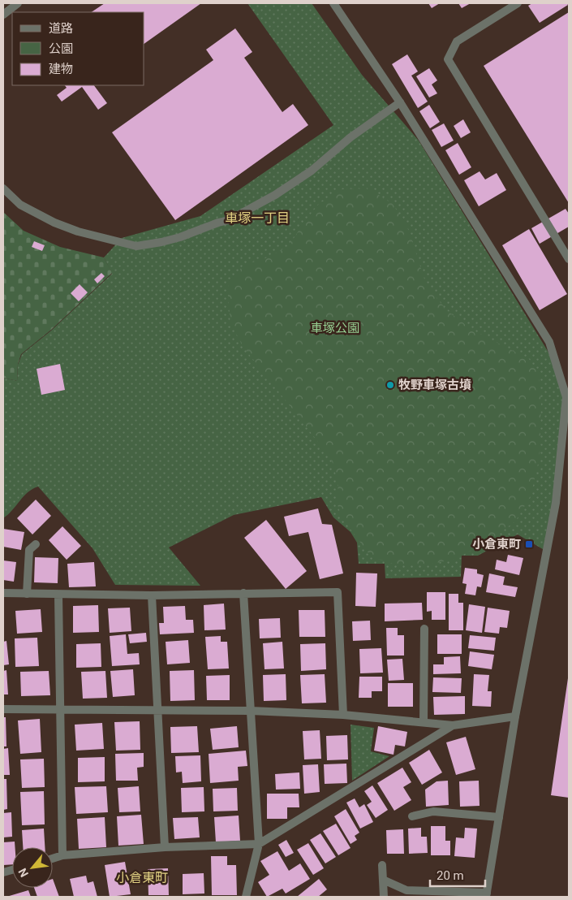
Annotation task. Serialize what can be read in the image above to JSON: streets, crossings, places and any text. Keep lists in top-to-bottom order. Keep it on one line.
{"districts":["車塚一丁目","小倉東町"],"parks":["車塚公園"],"places":{"other":["牧野車塚古墳"],"transit":["小倉東町"]},"legend":["道路","公園","建物"],"scale_bar":"20 m","north":"bottom left"}
